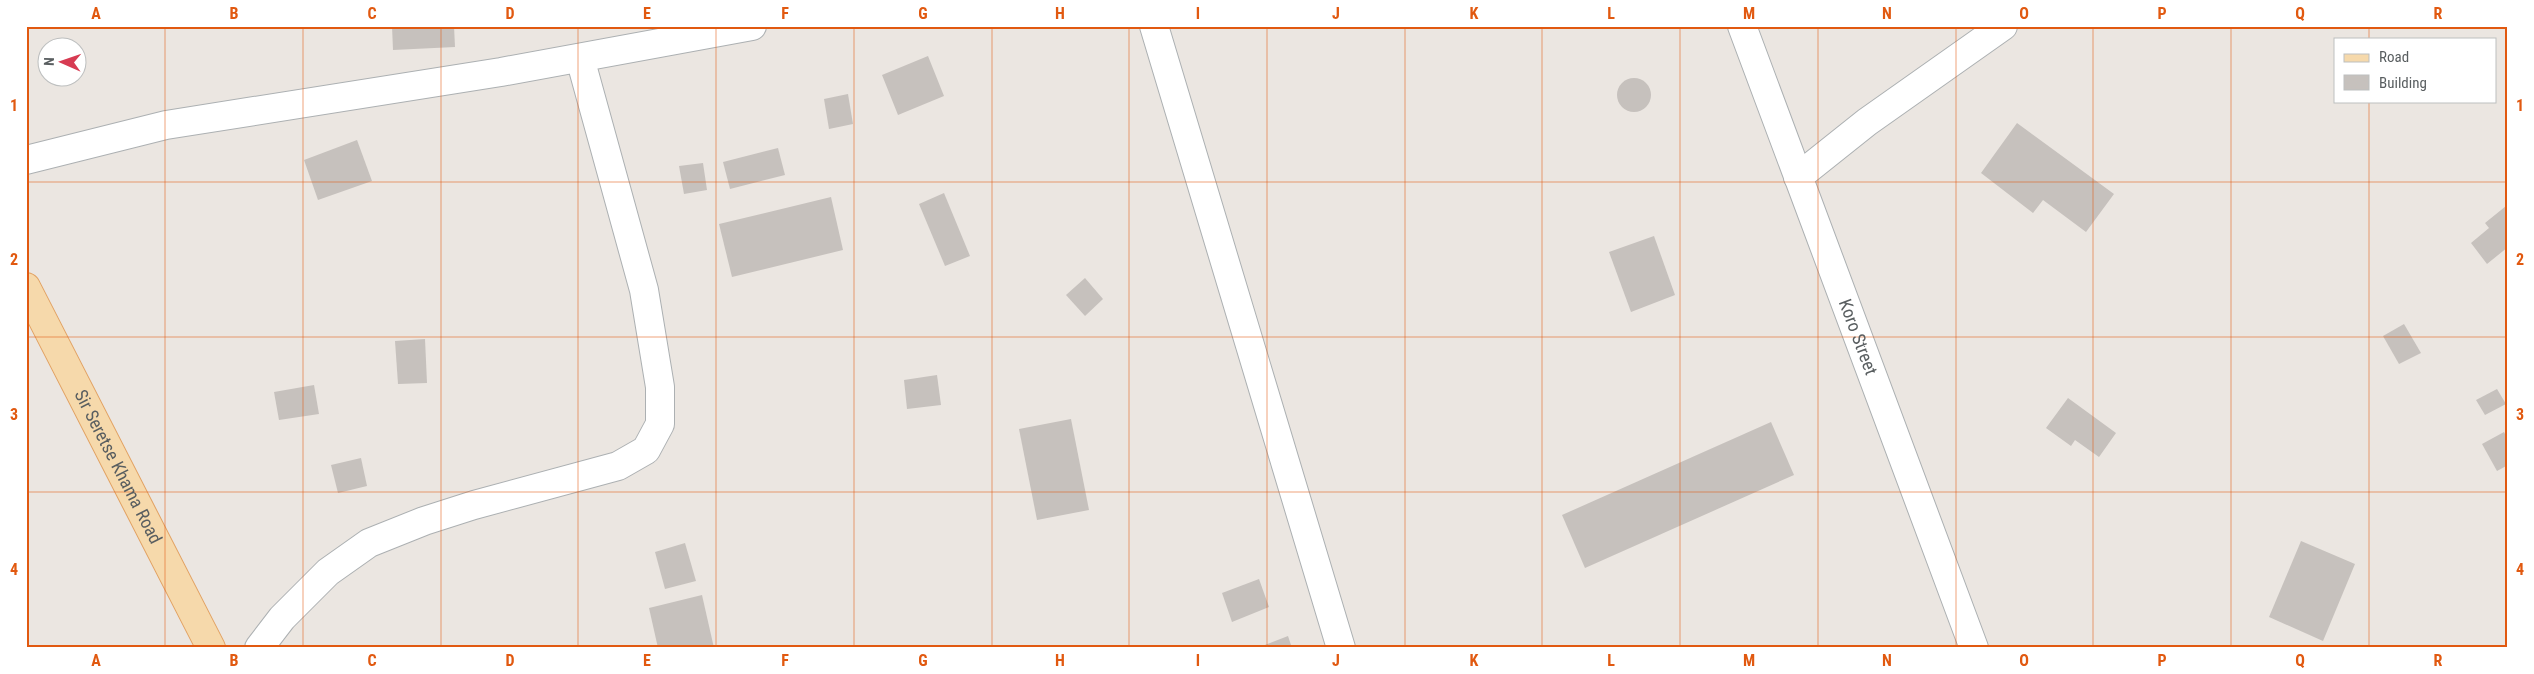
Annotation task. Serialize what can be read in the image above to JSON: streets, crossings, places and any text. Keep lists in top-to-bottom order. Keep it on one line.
{"streets":{"main road":["Sir Seretse Khama Road"],"street":["Koro Street"]},"legend":["Road","Building"],"north":"left","grid":{"columns":["A","B","C","D","E","F","G","H","I","J","K","L","M","N","O","P","Q","R"],"rows":["1","2","3","4"]}}
